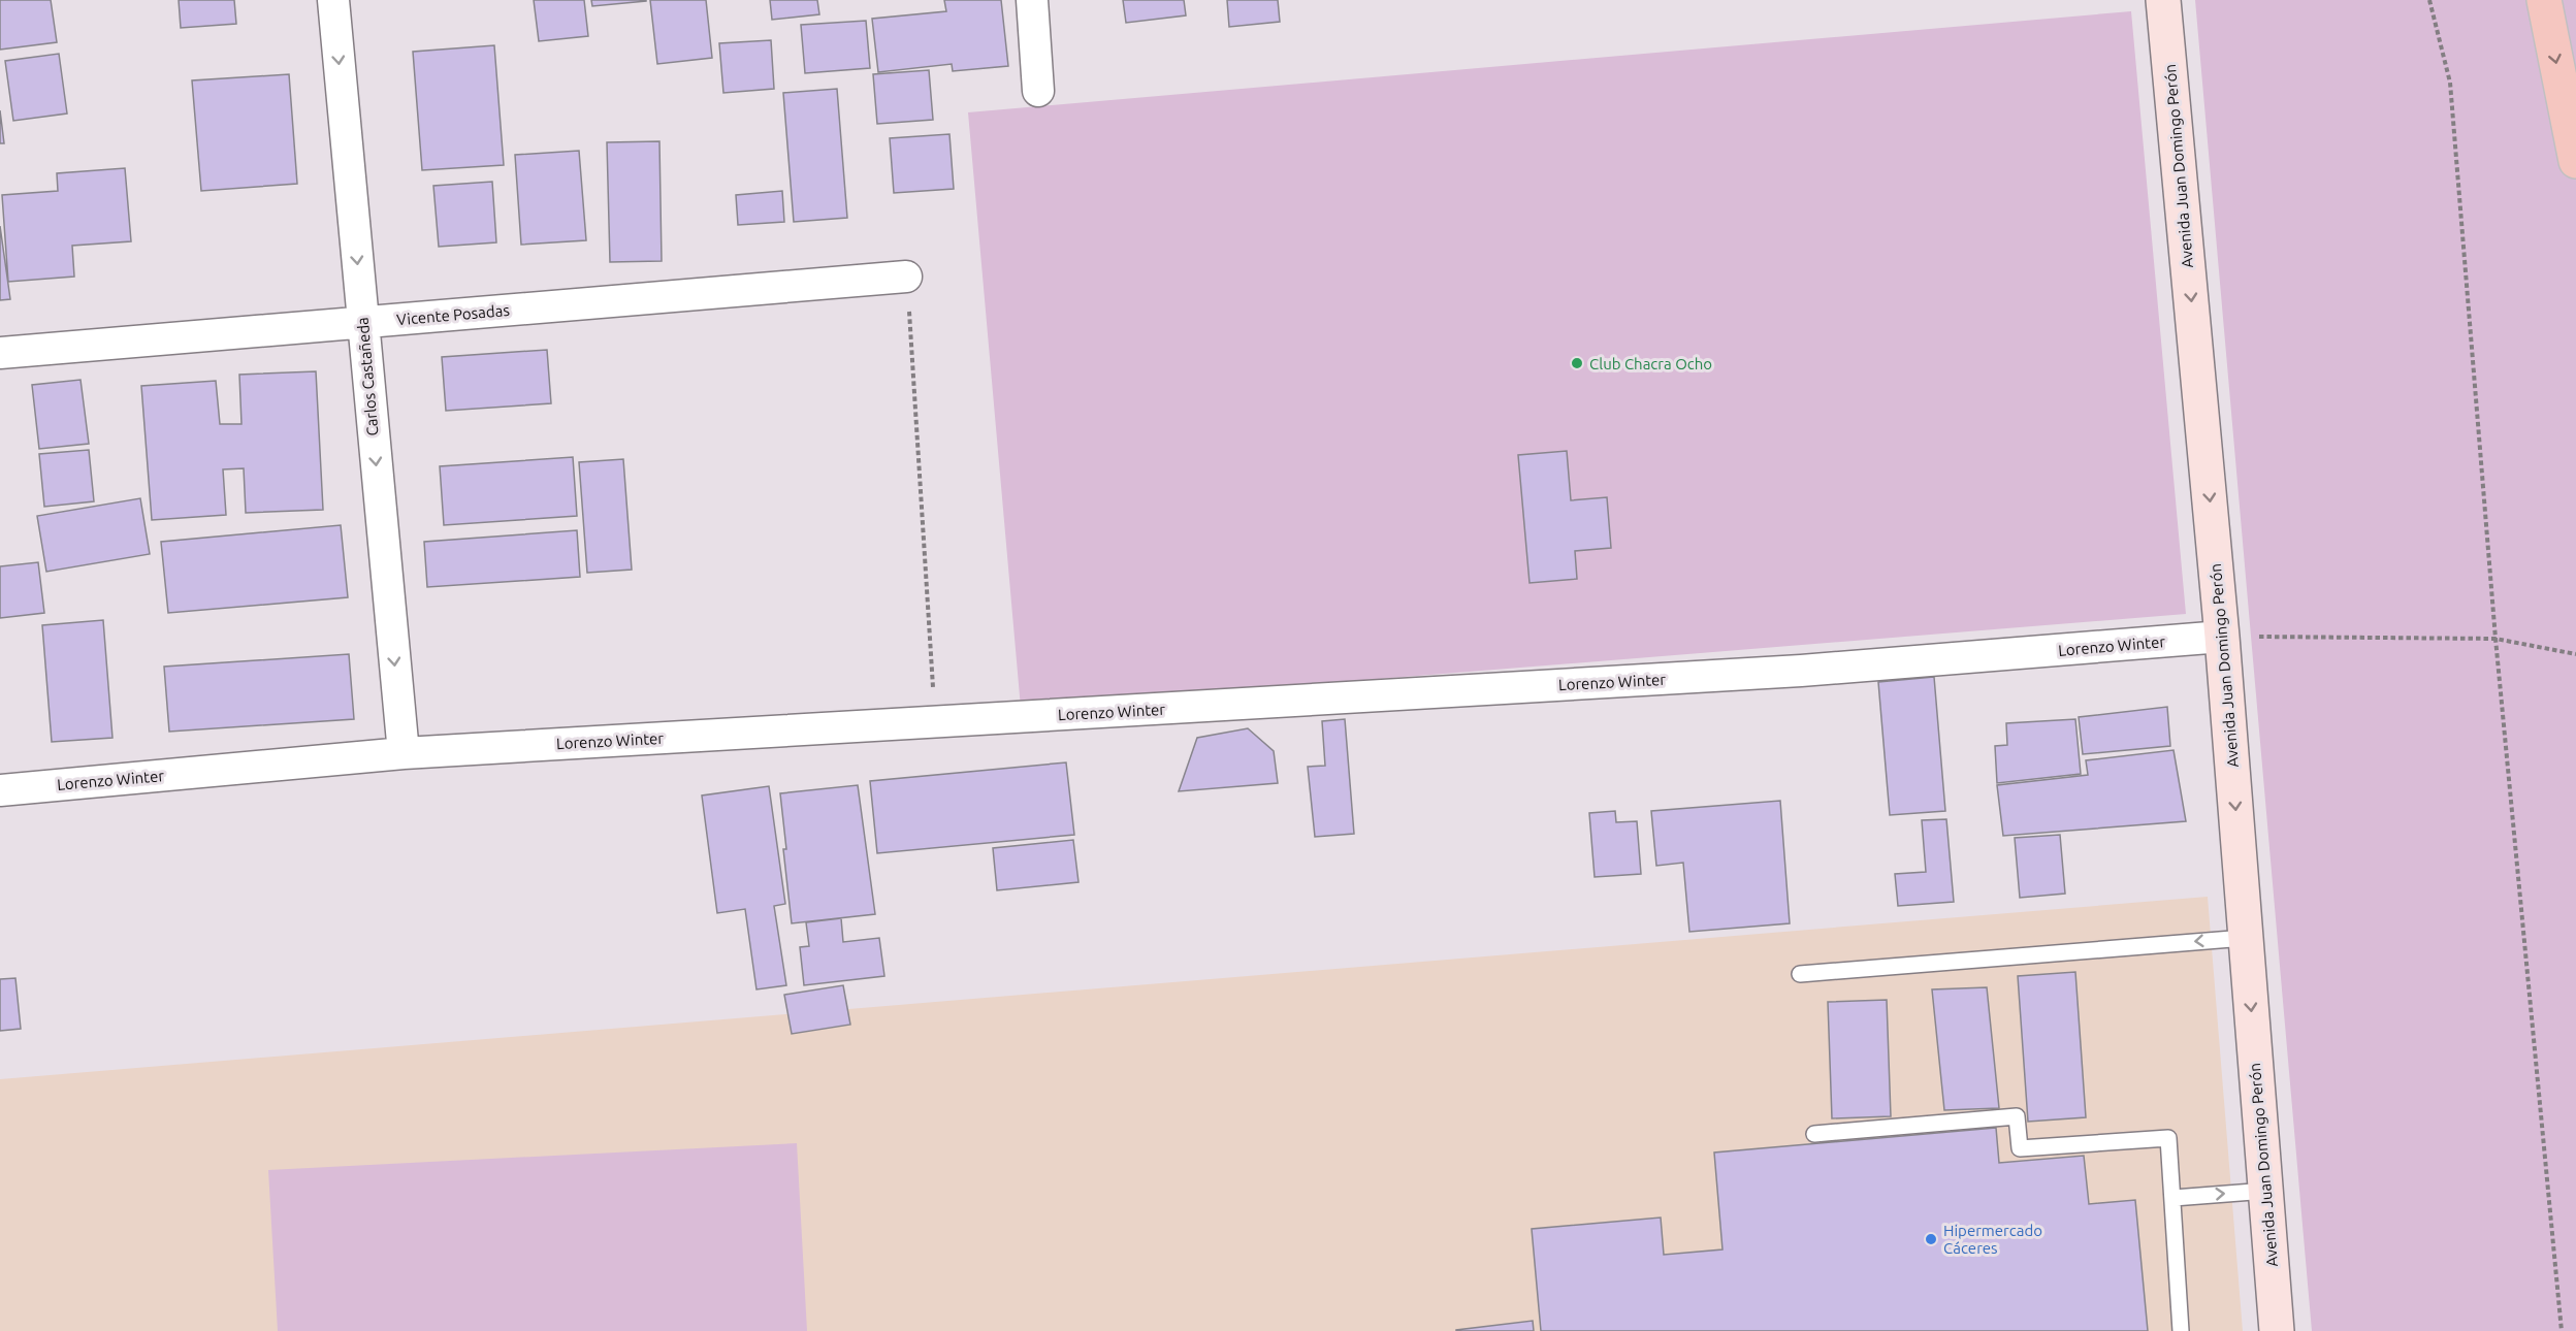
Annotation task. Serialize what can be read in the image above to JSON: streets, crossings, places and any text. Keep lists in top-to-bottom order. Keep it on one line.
{"streets":{"main road":["Avenida Juan Domingo Perón"],"street":["Vicente Posadas","Carlos Castañeda","Lorenzo Winter"]},"crossings":[["Avenida Juan Domingo Perón","Lorenzo Winter"],["Vicente Posadas","Carlos Castañeda"],["Carlos Castañeda","Lorenzo Winter"]],"one_way":["Avenida Juan Domingo Perón","Carlos Castañeda"],"places":["Club Chacra Ocho","Hipermercado Cáceres"]}
